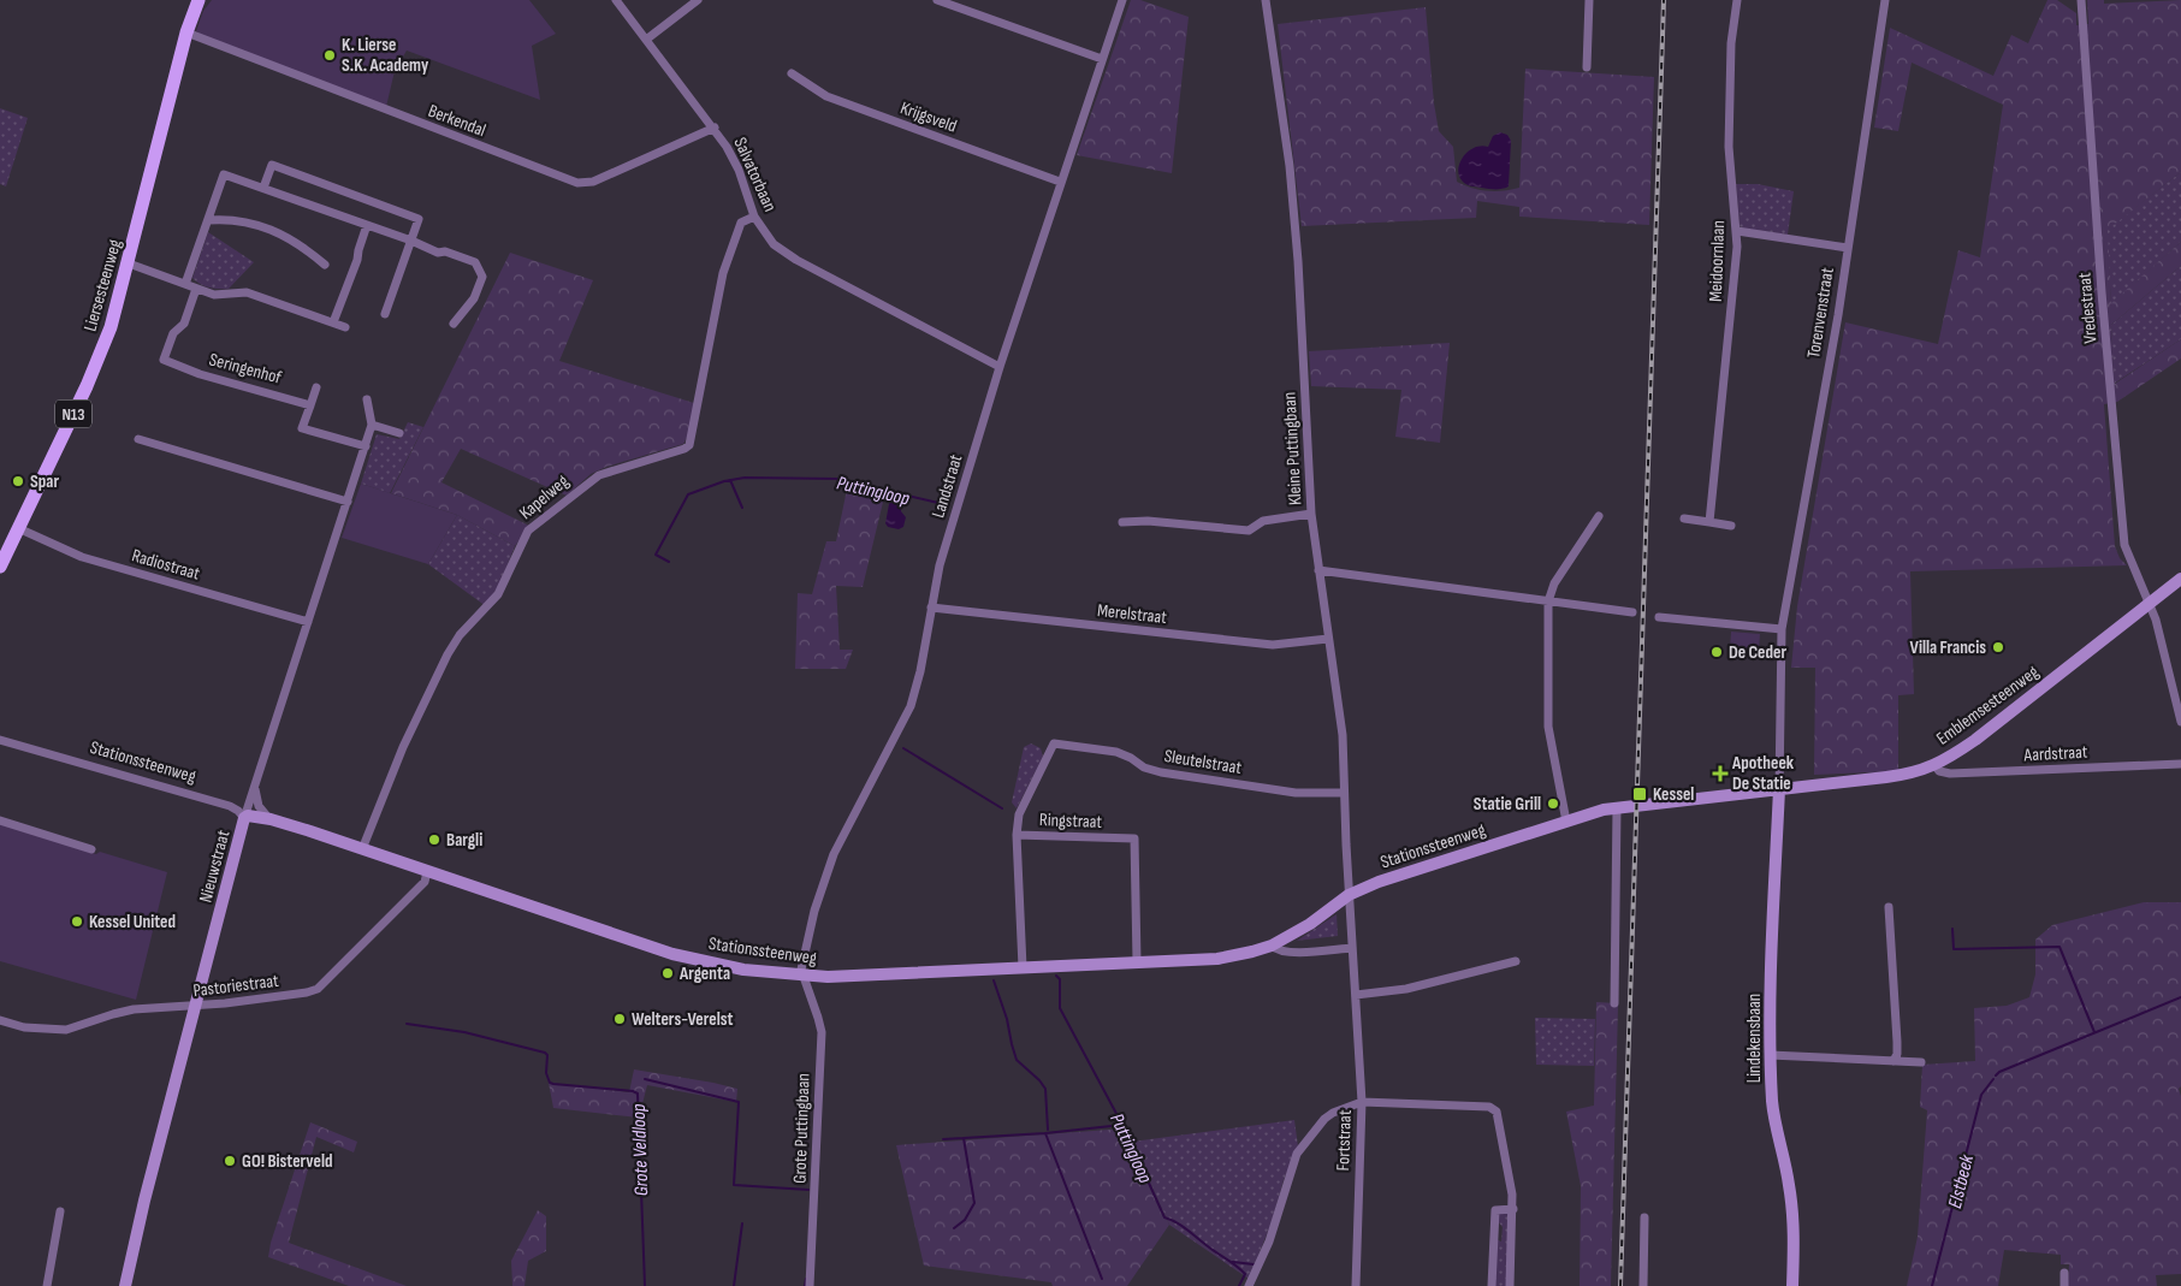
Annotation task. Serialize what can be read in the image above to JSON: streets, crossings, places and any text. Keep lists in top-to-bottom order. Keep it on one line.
{"streets":{"main road":["Liersesteenweg","N13"],"street":["Krijgsveld","Berkendal","Salvatorbaan","Meidoornlaan","Vredestraat","Torenvenstraat","Seringenhof","Kleine Puttingbaan","Landstraat","Kapelweg","Radiostraat","Merelstraat","Emblemsesteenweg","Aardstraat","Stationssteenweg","Sleutelstraat","Ringstraat","Nieuwstraat","Pastoriestraat","Lindekensbaan","Grote Puttingbaan","Fortstraat"]},"crossings":[["Krijgsveld","Landstraat"],["Berkendal","Salvatorbaan"],["Berkendal","Liersesteenweg"],["Salvatorbaan","Landstraat"],["Salvatorbaan","Kapelweg"],["Liersesteenweg","Radiostraat"],["Vredestraat","Emblemsesteenweg"],["Torenvenstraat","Emblemsesteenweg"],["Torenvenstraat","Lindekensbaan"],["Kleine Puttingbaan","Merelstraat"],["Kleine Puttingbaan","Stationssteenweg"],["Kleine Puttingbaan","Sleutelstraat"],["Kleine Puttingbaan","Fortstraat"],["Landstraat","Merelstraat"],["Landstraat","Stationssteenweg"],["Landstraat","Grote Puttingbaan"],["Kapelweg","Stationssteenweg"],["Radiostraat","Nieuwstraat"],["Emblemsesteenweg","Aardstraat"],["Emblemsesteenweg","Stationssteenweg"],["Emblemsesteenweg","Lindekensbaan"],["Stationssteenweg","Ringstraat"],["Stationssteenweg","Nieuwstraat"],["Stationssteenweg","Pastoriestraat"],["Stationssteenweg","Grote Puttingbaan"],["Stationssteenweg","Fortstraat"],["Sleutelstraat","Ringstraat"],["Nieuwstraat","Pastoriestraat"]],"water":["Puttingloop","Grote Veldloop","Elstbeek"],"places":{"other":["K. Lierse S.K. Academy","Spar","Villa Francis","De Ceder","Statie Grill","Bargli","Kessel United","Argenta","Welters-Verelst","GO! Bisterveld"],"health":["Apotheek De Statie"],"transit":["Kessel"]}}
